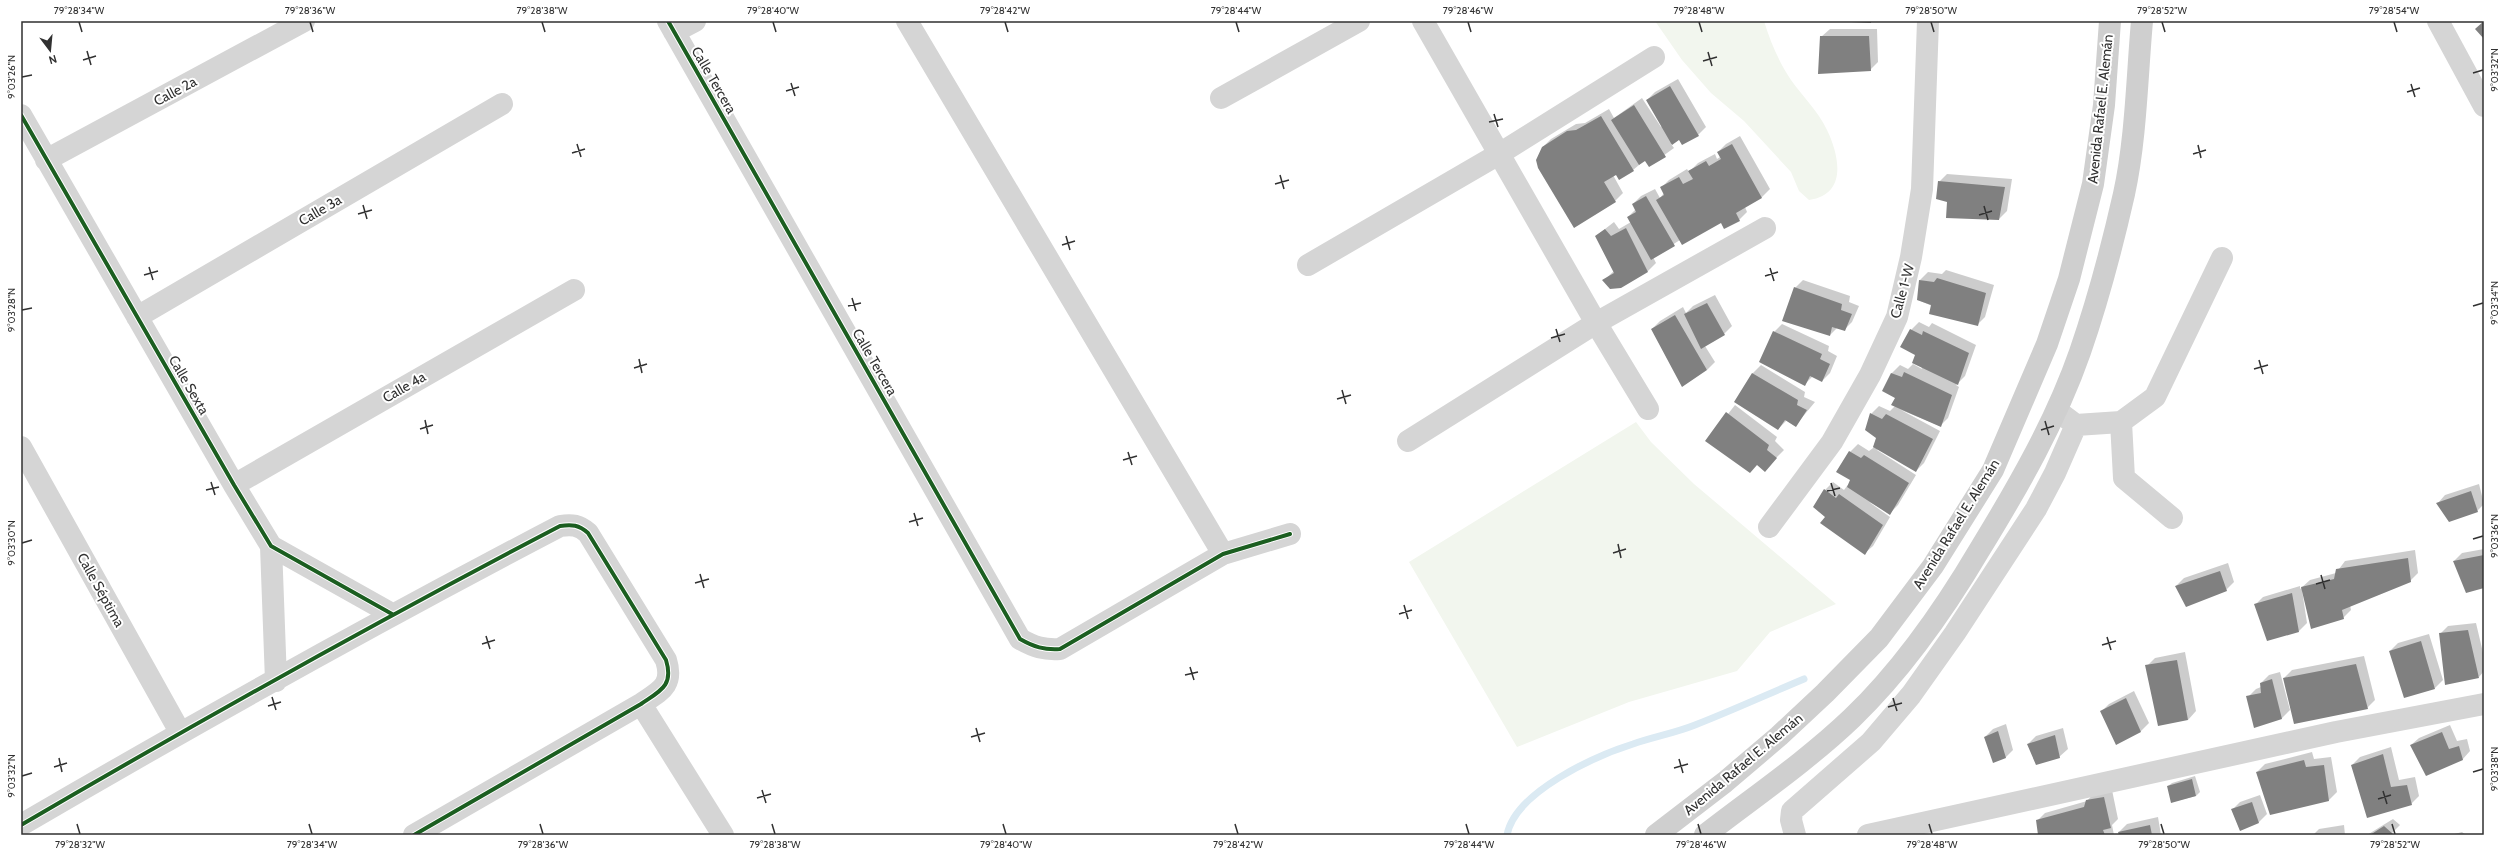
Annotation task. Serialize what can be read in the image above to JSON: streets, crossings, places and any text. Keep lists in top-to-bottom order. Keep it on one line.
{"streets":{"main road":["Avenida Rafael E. Alemán"],"street":["Calle Tercera","Calle 2a","Calle 3a","Calle 1-W","Calle Sexta","Calle 4a","Calle Séptima"]},"crossings":[["Calle 2a","Calle Sexta"],["Calle 3a","Calle Sexta"],["Calle Sexta","Calle 4a"]],"north":"bottom","coordinates":["79°28'34\"W","79°28'36\"W","79°28'38\"W","79°28'40\"W","79°28'42\"W","79°28'44\"W","79°28'46\"W","79°28'48\"W","79°28'50\"W","79°28'52\"W","79°28'54\"W","9°03'32\"N","9°03'26\"N","9°03'34\"N","9°03'28\"N","9°03'36\"N","9°03'30\"N","9°03'38\"N","79°28'32\"W"]}
